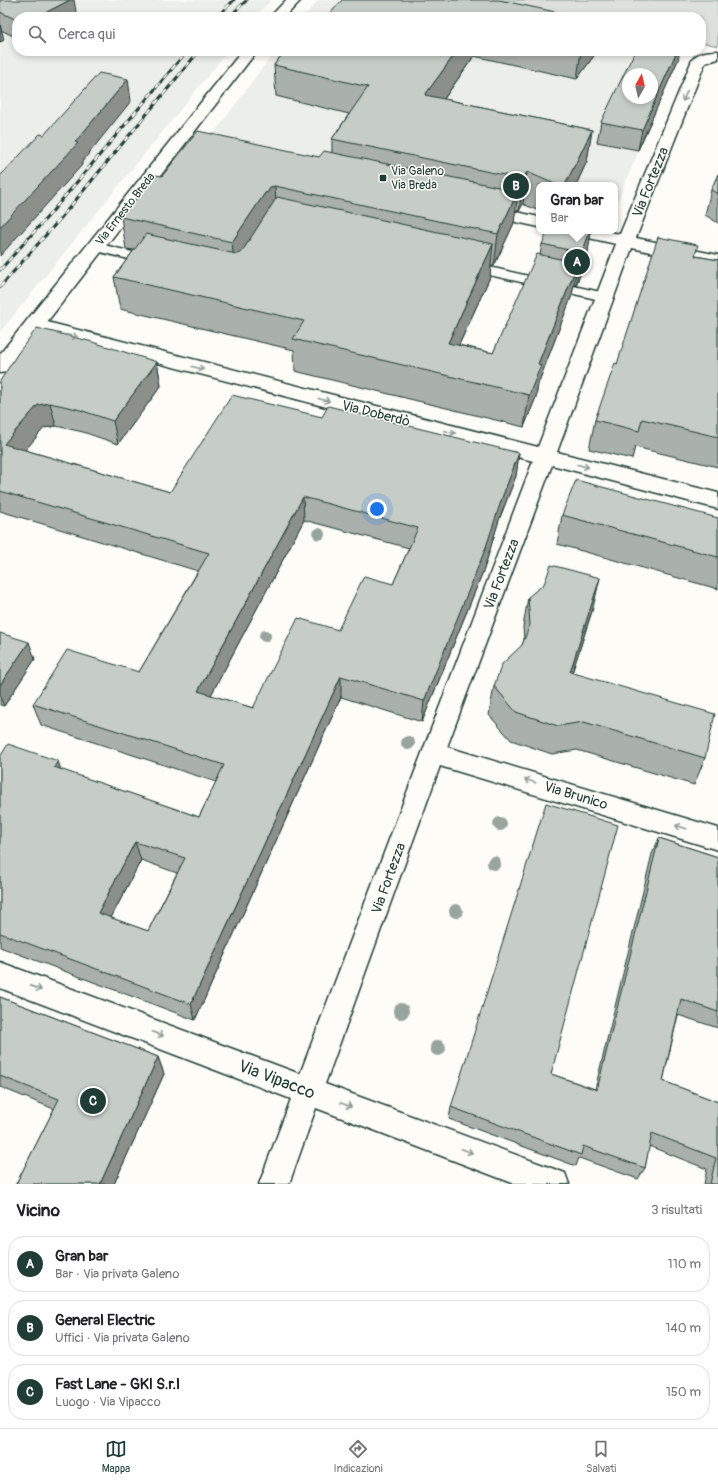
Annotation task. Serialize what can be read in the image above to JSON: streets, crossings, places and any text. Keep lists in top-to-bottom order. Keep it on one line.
{"streets":{"street":["Via Fortezza","Via Ernesto Breda","Via Doberdò","Via Brunico","Via Vipacco"]},"crossings":[["Via Fortezza","Via Doberdò"],["Via Fortezza","Via Brunico"],["Via Fortezza","Via Vipacco"],["Via Ernesto Breda","Via Doberdò"]],"one_way":["Via Doberdò","Via Brunico","Via Vipacco"],"places":{"transit":["Via Galeno Via Breda"]},"north":"top","page":{"search":"Cerca qui","pins":["B","A","C"],"popup":["Gran bar","Bar"],"heading":["Vicino","3 risultati"],"list":[{"mark":"A","name":"Gran bar","note":"Bar · Via privata Galeno","value":"110 m"},{"mark":"B","name":"General Electric","note":"Uffici · Via privata Galeno","value":"140 m"},{"mark":"C","name":"Fast Lane - GKI S.r.l","note":"Luogo · Via Vipacco","value":"150 m"}],"nav":["Mappa","Indicazioni","Salvati"]}}
